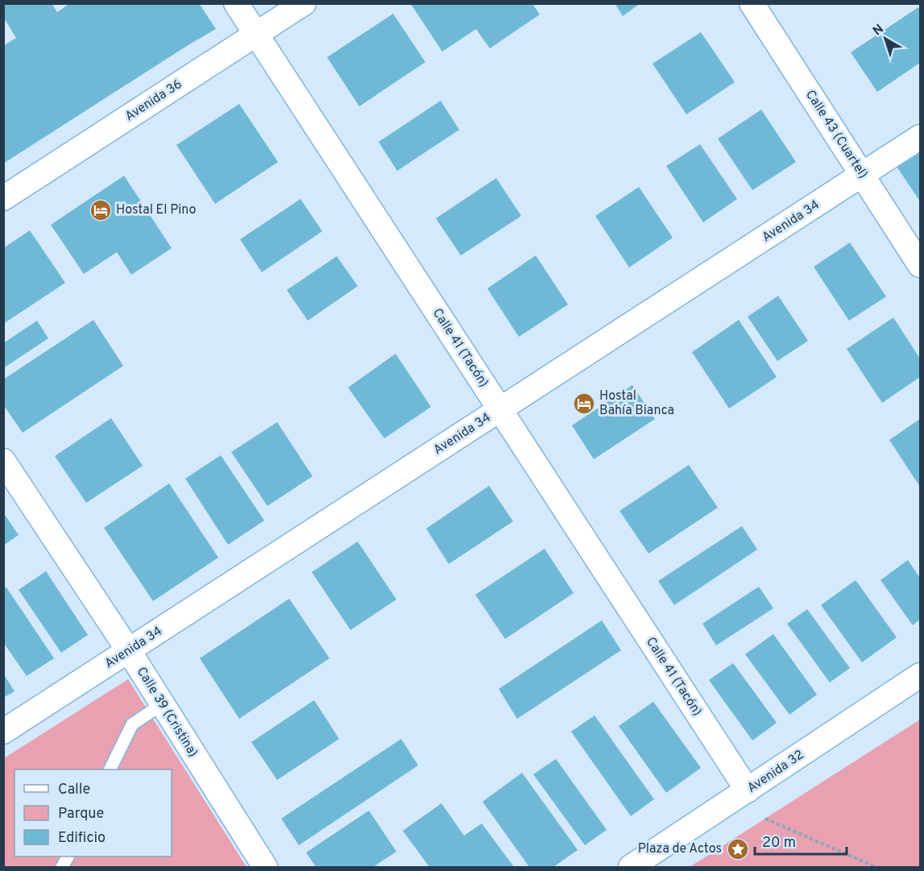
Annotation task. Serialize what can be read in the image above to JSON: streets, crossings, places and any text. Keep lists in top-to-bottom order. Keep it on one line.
{"streets":{"street":["Avenida 36","Calle 43 (Cuartel)","Avenida 34","Calle 41 (Tacón)","Calle 39 (Cristina)","Avenida 32"]},"crossings":[["Avenida 36","Calle 41 (Tacón)"],["Calle 43 (Cuartel)","Avenida 34"],["Avenida 34","Calle 41 (Tacón)"],["Avenida 34","Calle 39 (Cristina)"],["Calle 41 (Tacón)","Avenida 32"]],"places":{"hotel":["Hostal El Pino","Hostal Bahía Bianca"],"place":["Plaza de Actos"]},"legend":["Calle","Parque","Edificio"],"scale_bar":"20 m","north":"top left"}
